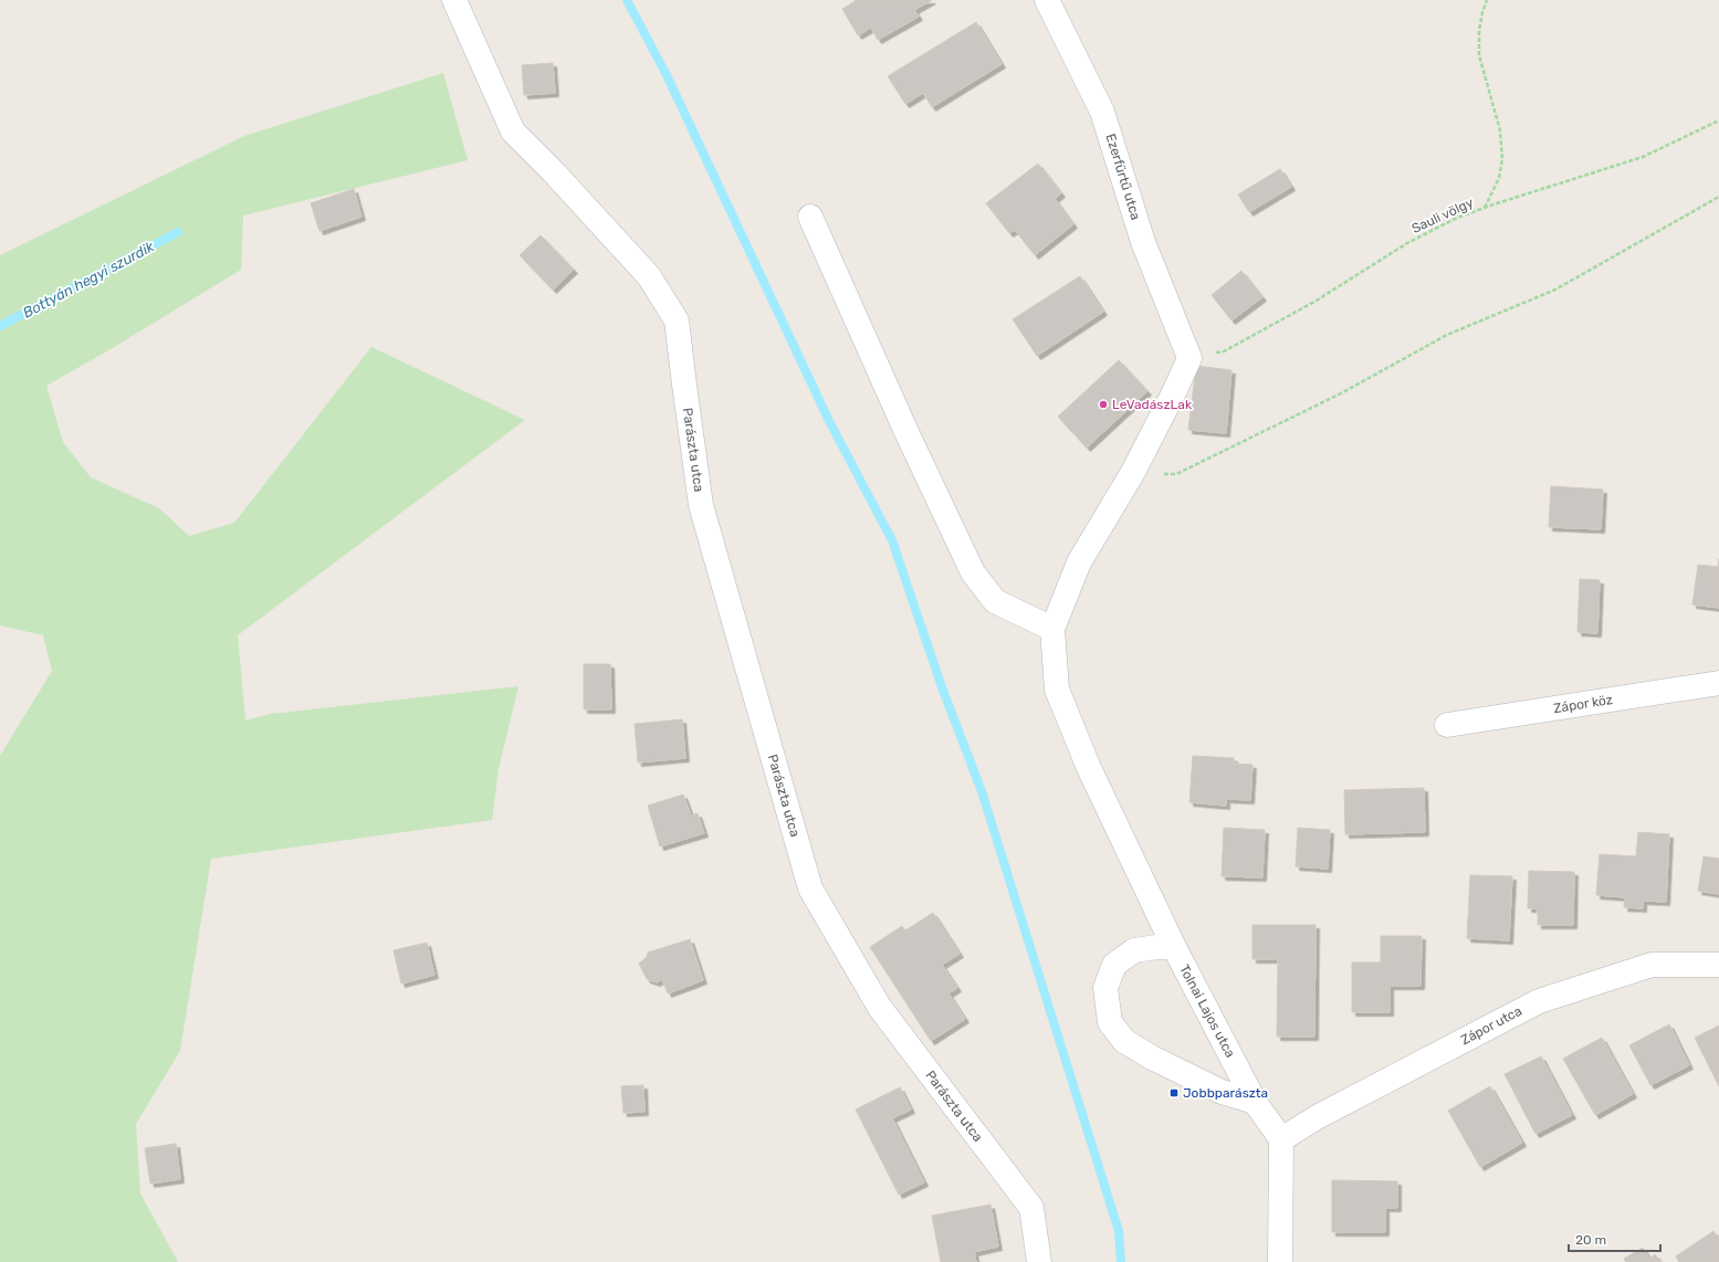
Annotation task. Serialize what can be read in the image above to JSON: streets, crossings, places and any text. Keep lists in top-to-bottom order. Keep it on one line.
{"streets":{"street":["Ezerfürtű utca","Parászta utca","Zápor köz","Tolnai Lajos utca","Zápor utca"],"path":["Sauli völgy"]},"crossings":[["Ezerfürtű utca","Sauli völgy"],["Tolnai Lajos utca","Zápor utca"]],"water":["Bottyán hegyi szurdik"],"places":{"other":["LeVadászLak"],"transit":["Jobbparászta"]},"scale_bar":"20 m"}
